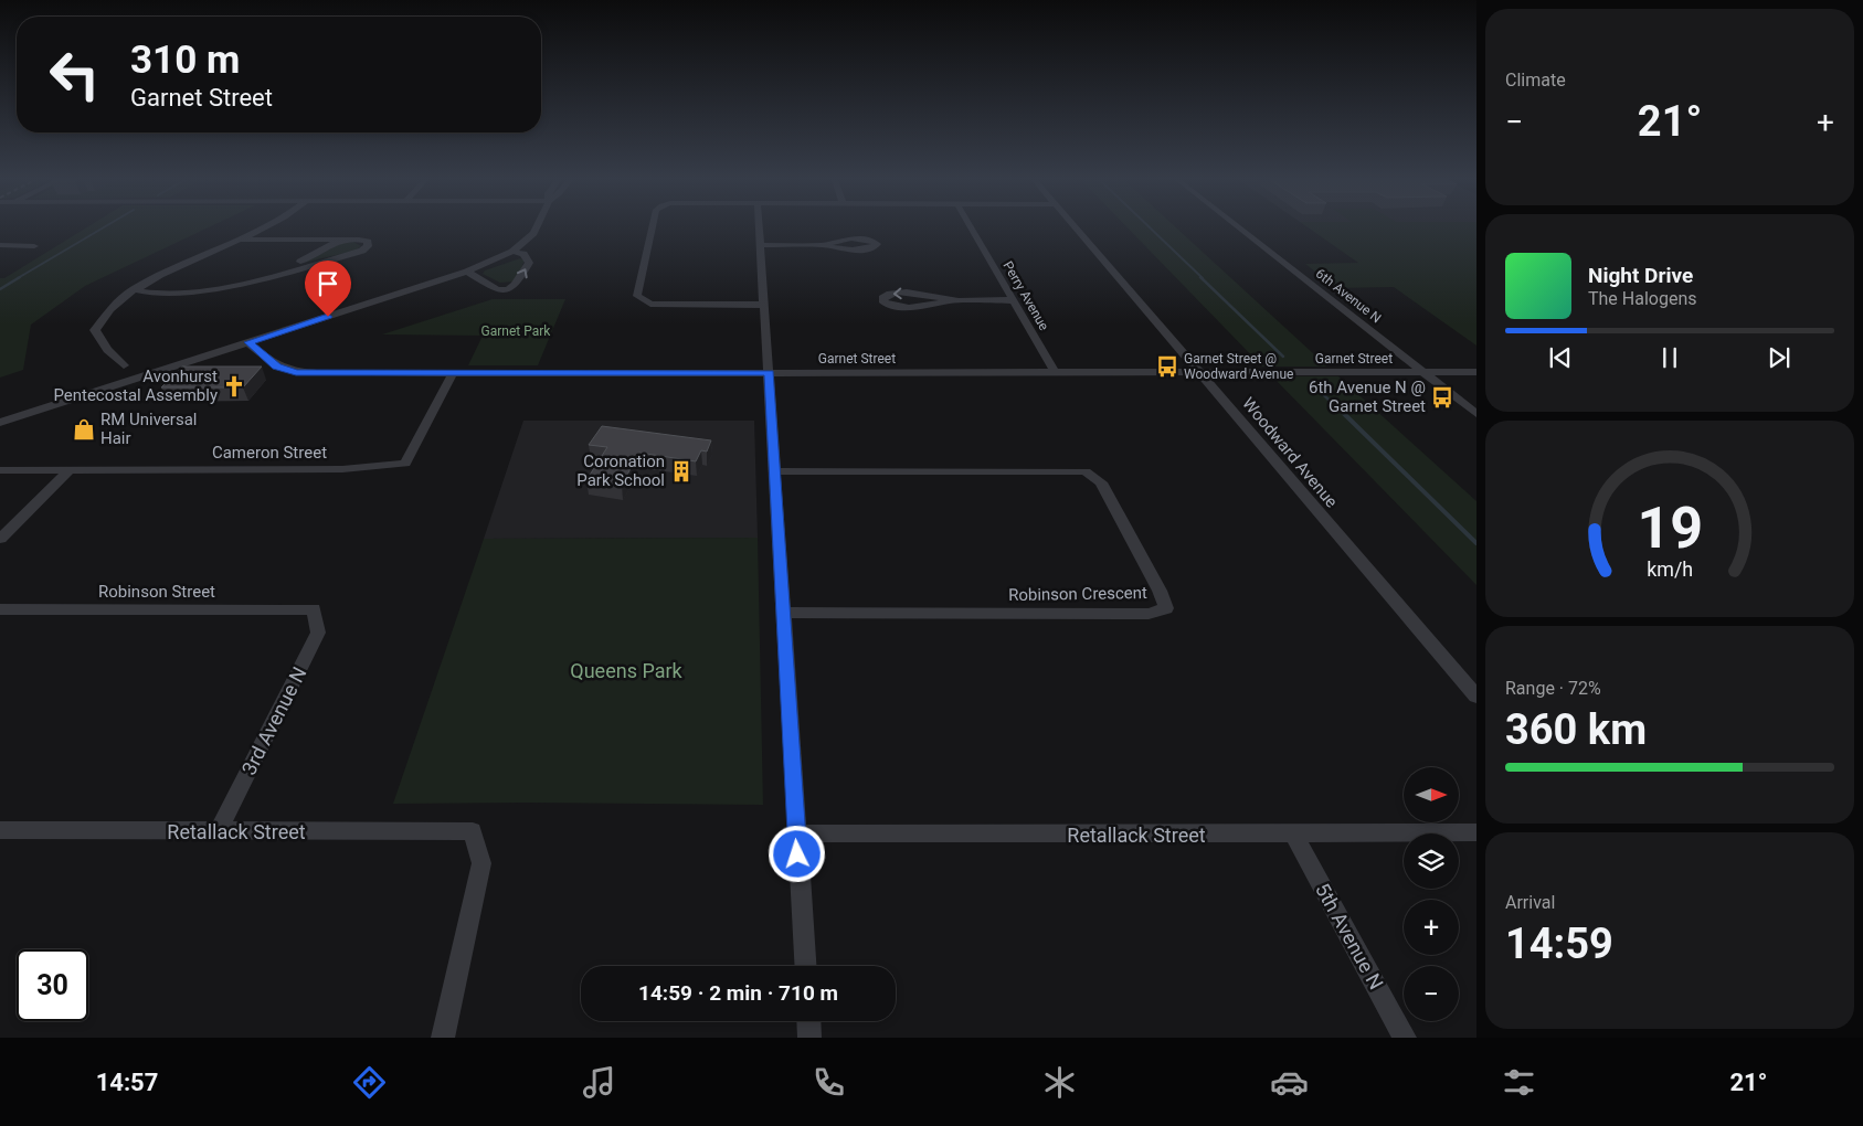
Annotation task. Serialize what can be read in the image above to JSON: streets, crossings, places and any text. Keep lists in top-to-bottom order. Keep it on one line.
{"streets":{"street":["Perry Avenue","6th Avenue N","Garnet Street","Cameron Street","Woodward Avenue","Robinson Street","Robinson Crescent","3rd Avenue N","Retallack Street","5th Avenue N"]},"crossings":[["Perry Avenue","Garnet Street"],["6th Avenue N","Garnet Street"],["Garnet Street","Cameron Street"],["Garnet Street","Woodward Avenue"],["Robinson Street","3rd Avenue N"],["3rd Avenue N","Retallack Street"],["Retallack Street","5th Avenue N"]],"parks":["Garnet Park","Queens Park"],"places":{"bus stop":["Garnet Street @ Woodward Avenue","6th Avenue N @ Garnet Street"],"church":["Avonhurst Pentecostal Assembly"],"shop":["RM Universal Hair"],"building":["Coronation Park School"]},"north":"right","page":{"tile":["Climate",["Range · 72%","360 km"],["Arrival","14:59"]],"turn":["310 m","Garnet Street"],"heat":["−","21°","+"],"song":["Night Drive","The Halogens"],"map_buttons":["+","−"],"limit":"30","trip":"14:59 · 2 min · 710 m","tabs":["14:57","21°"],"gauge":["19","km/h"]}}
